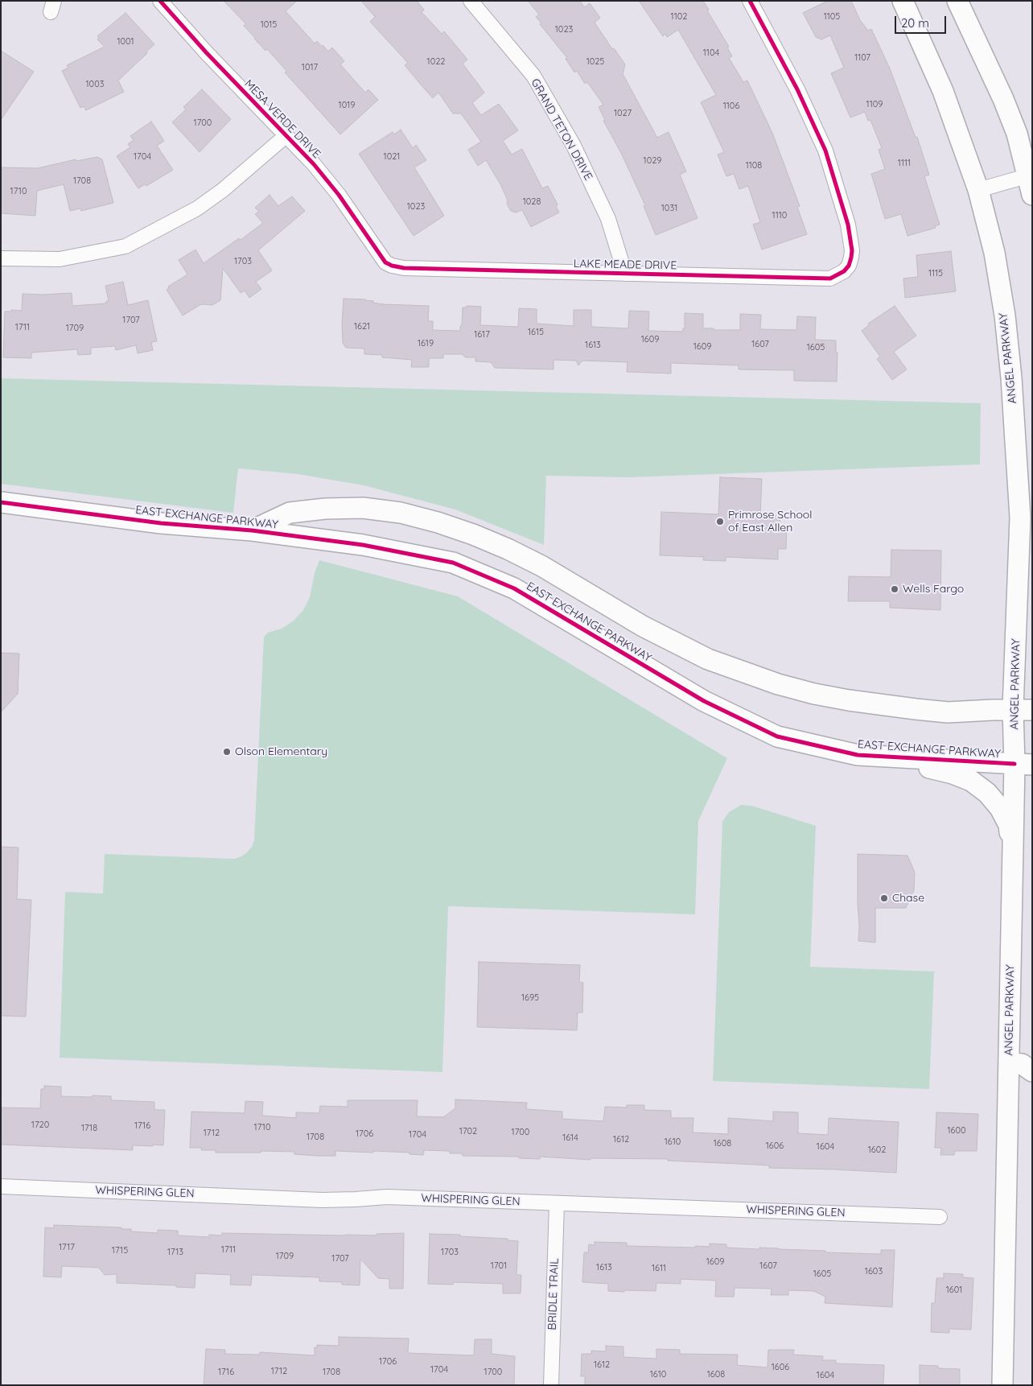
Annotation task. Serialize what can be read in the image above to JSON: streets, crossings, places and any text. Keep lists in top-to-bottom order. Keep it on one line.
{"streets":{"street":["MESA VERDE DRIVE","GRAND TETON DRIVE","LAKE MEADE DRIVE","ANGEL PARKWAY","EAST EXCHANGE PARKWAY","WHISPERING GLEN","BRIDLE TRAIL"]},"crossings":[["MESA VERDE DRIVE","LAKE MEADE DRIVE"],["GRAND TETON DRIVE","LAKE MEADE DRIVE"],["ANGEL PARKWAY","EAST EXCHANGE PARKWAY"],["WHISPERING GLEN","BRIDLE TRAIL"]],"places":["Primrose School of East Allen","Wells Fargo","Olson Elementary","Chase"],"house_numbers":["1102","1105","1015","1023","1001","1104","1107","1022","1025","1017","1003","1109","1019","1106","1027","1700","1704","1021","1029","1111","1108","1708","1710","1028","1023","1031","1110","1703","1115","1707","1621","1711","1709","1615","1617","1609","1619","1607","1613","1609","1605","1695","1720","1716","1710","1718","1600","1702","1700","1712","1706","1704","1708","1614","1612","1610","1608","1606","1604","1602","1717","1711","1715","1713","1703","1709","1707","1609","1701","1607","1613","1611","1603","1605","1601","1706","1612","1606","1704","1712","1716","1708","1700","1610","1608","1604"],"scale_bar":"20 m"}
